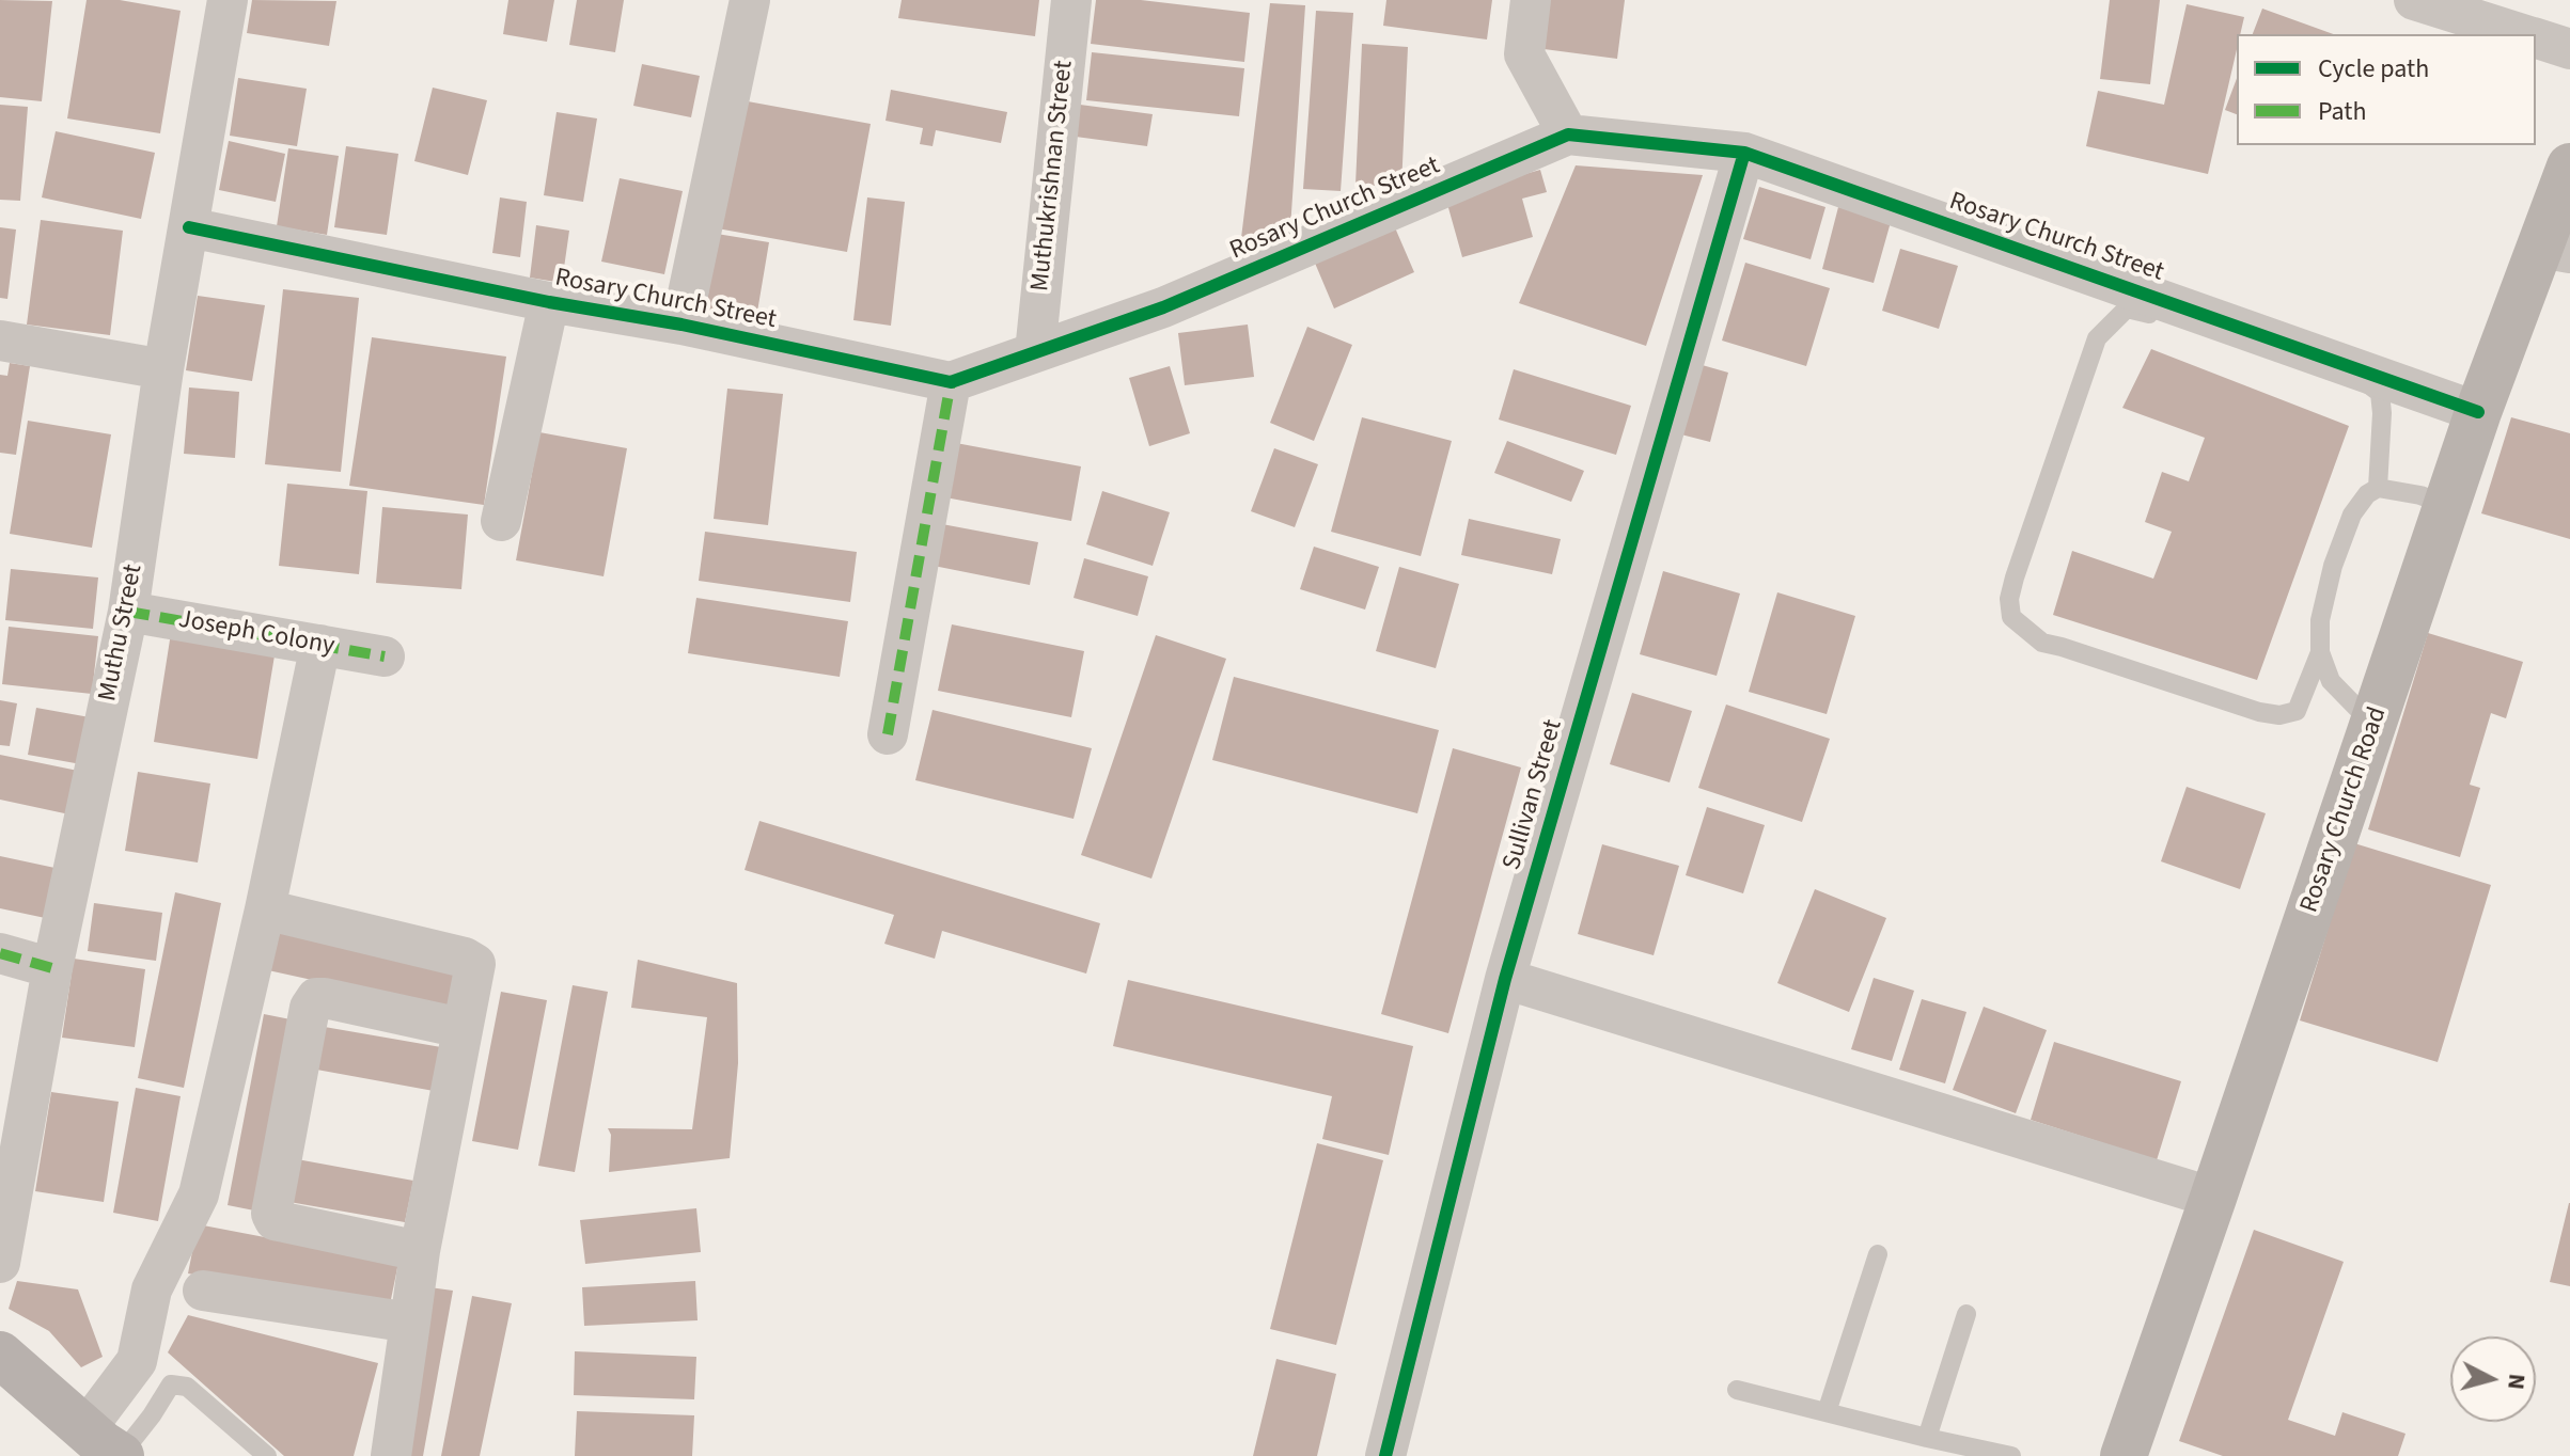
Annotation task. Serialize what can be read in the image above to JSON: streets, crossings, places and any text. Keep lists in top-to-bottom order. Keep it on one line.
{"streets":{"main road":["Rosary Church Road"],"street":["Muthukrishnan Street","Rosary Church Street","Muthu Street","Joseph Colony","Sullivan Street"]},"crossings":[["Muthukrishnan Street","Rosary Church Street"],["Rosary Church Street","Muthu Street"],["Rosary Church Street","Sullivan Street"],["Rosary Church Street","Rosary Church Road"],["Muthu Street","Joseph Colony"]],"legend":["Cycle path","Path"],"north":"right"}
